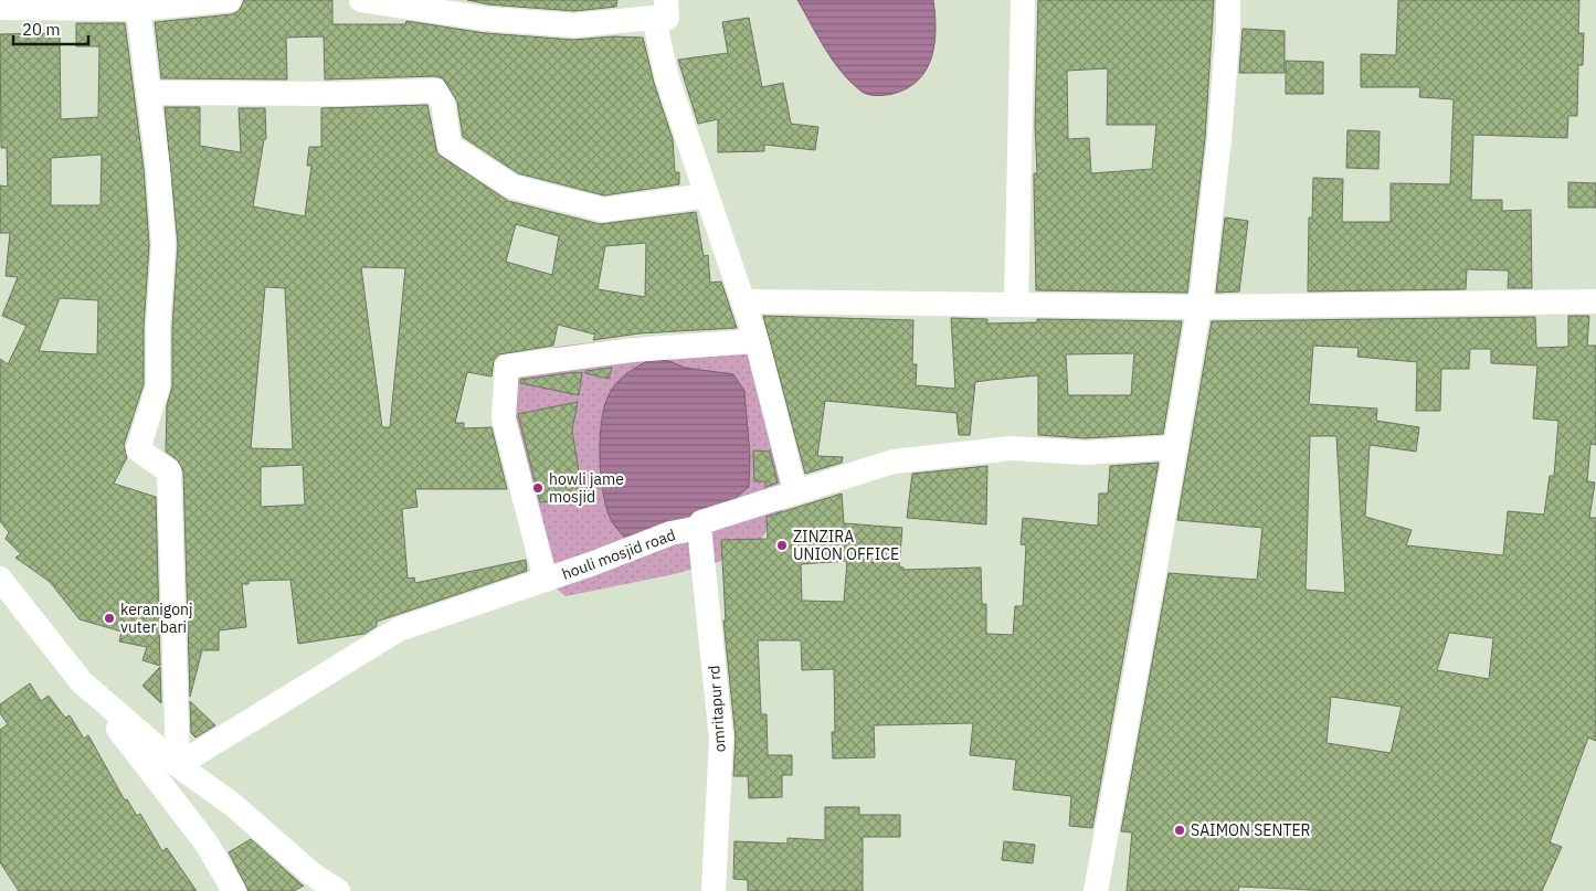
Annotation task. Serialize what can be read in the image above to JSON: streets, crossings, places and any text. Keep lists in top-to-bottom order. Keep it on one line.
{"streets":{"street":["houli mosjid road","omritapur rd"]},"crossings":[["houli mosjid road","omritapur rd"]],"places":["howli jame mosjid","ZINZIRA UNION OFFICE","keranigonj vuter bari","SAIMON SENTER"],"scale_bar":"20 m"}
